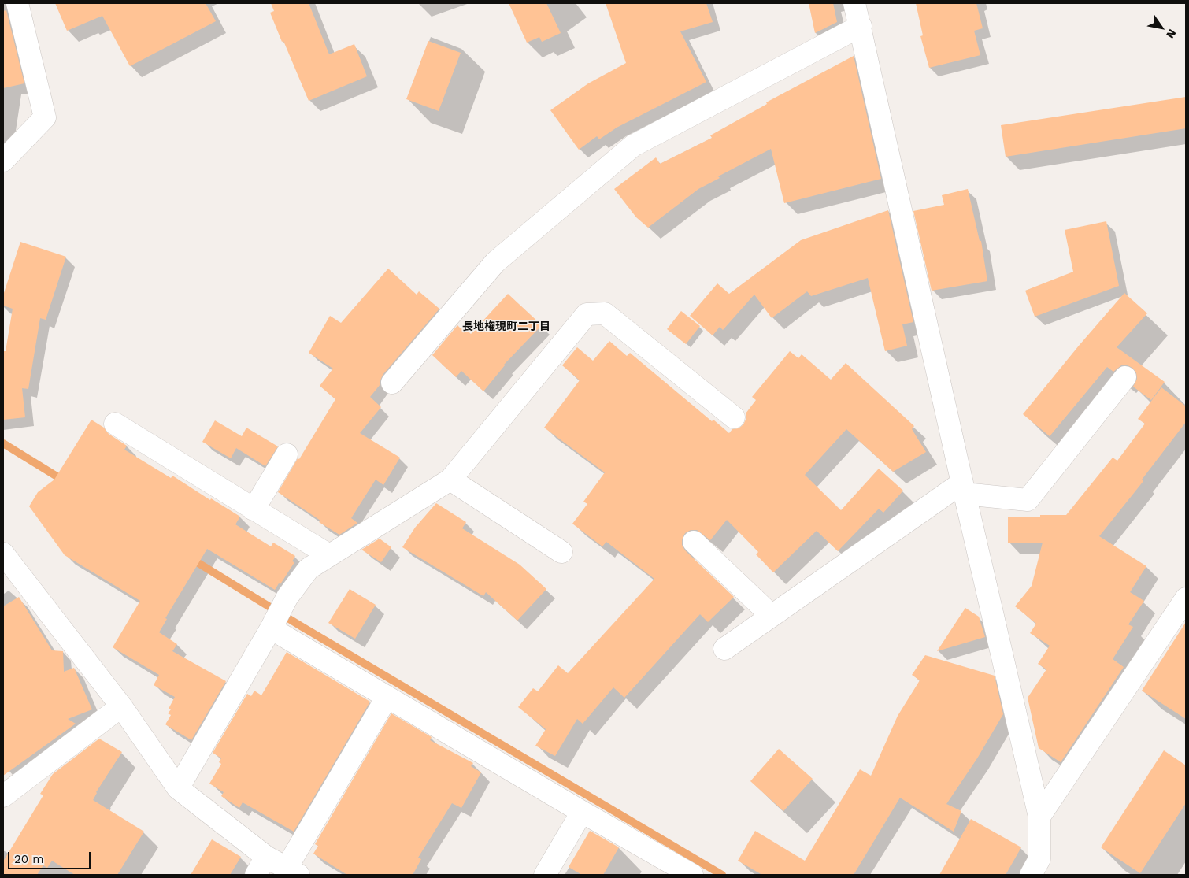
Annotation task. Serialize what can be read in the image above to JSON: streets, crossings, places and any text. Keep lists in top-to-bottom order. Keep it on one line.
{"districts":["長地権現町二丁目"],"scale_bar":"20 m","north":"bottom right"}
